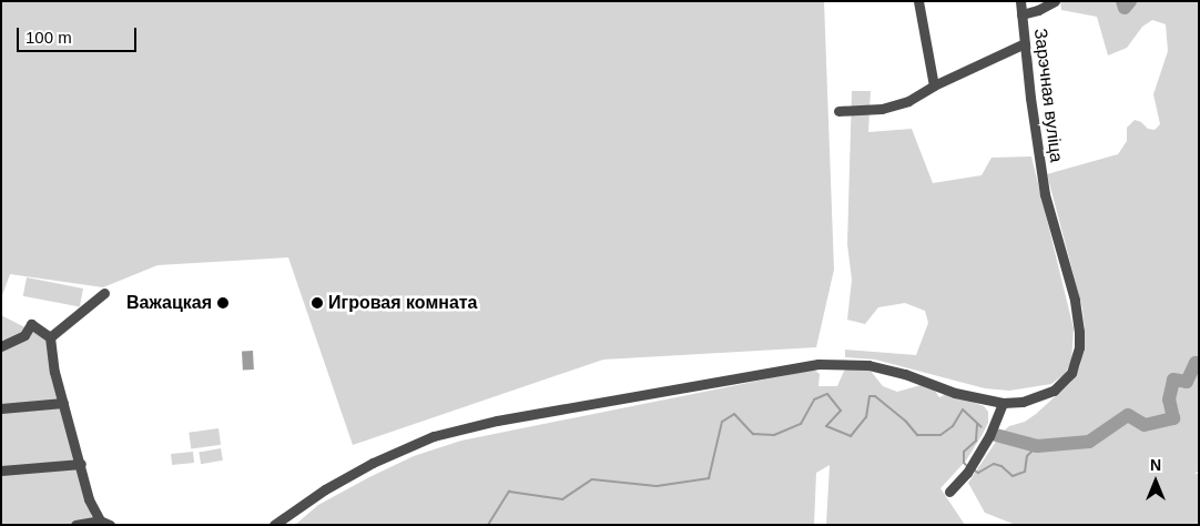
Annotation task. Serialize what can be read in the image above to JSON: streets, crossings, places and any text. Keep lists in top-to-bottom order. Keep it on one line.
{"streets":{"street":["Зарэчная вуліца"]},"places":["Важацкая","Игровая комната"],"scale_bar":"100 m","north":"top"}
